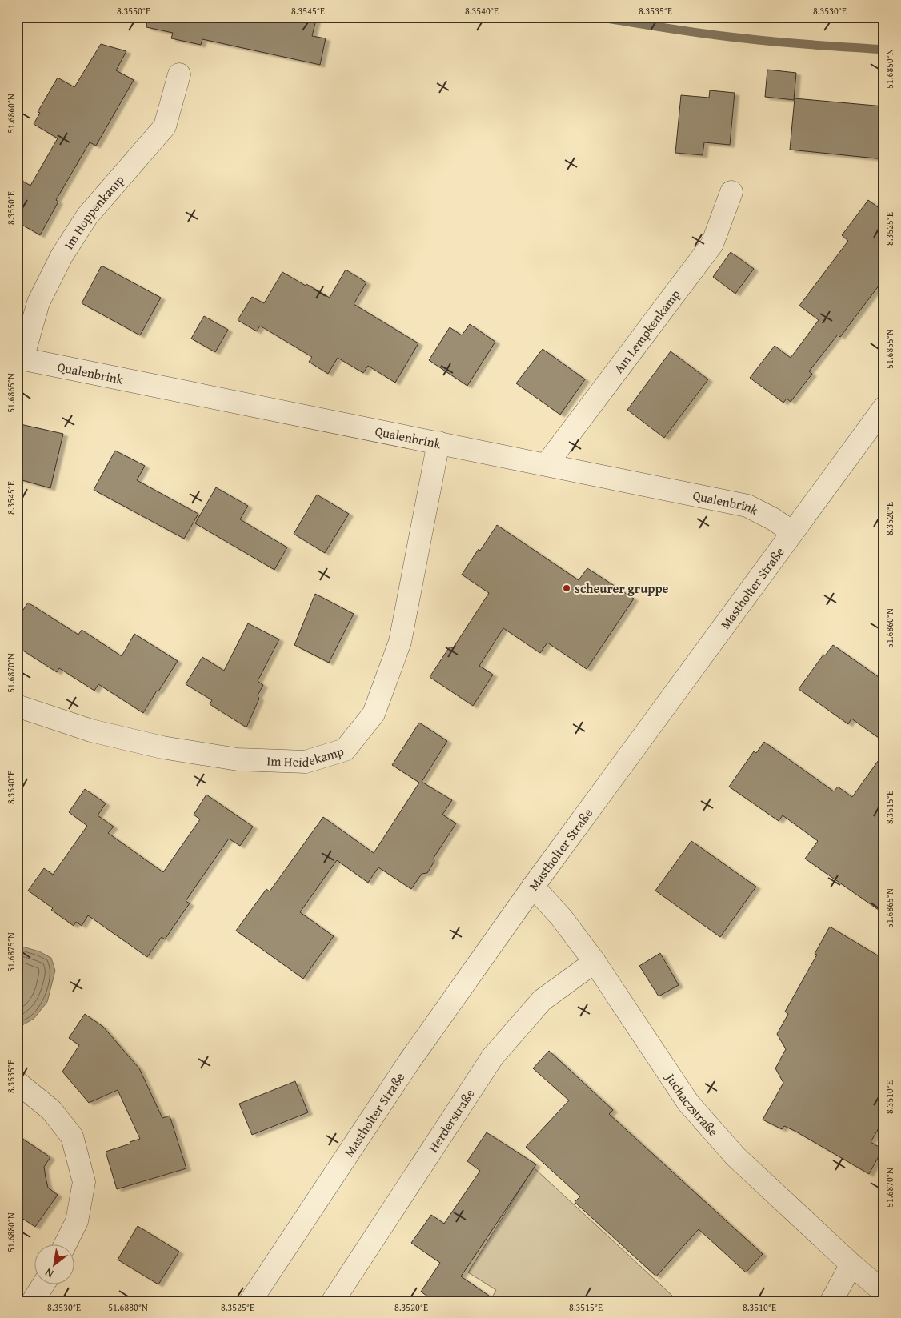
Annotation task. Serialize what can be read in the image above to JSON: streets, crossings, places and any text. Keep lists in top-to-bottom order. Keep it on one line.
{"streets":{"street":["Im Hoppenkamp","Am Lempkenkamp","Qualenbrink","Mastholter Straße","Im Heidekamp","Juchaczstraße","Herderstraße"]},"crossings":[["Im Hoppenkamp","Qualenbrink"],["Am Lempkenkamp","Qualenbrink"],["Qualenbrink","Mastholter Straße"],["Qualenbrink","Im Heidekamp"],["Mastholter Straße","Juchaczstraße"],["Juchaczstraße","Herderstraße"]],"places":["scheurer gruppe"],"north":"bottom left","coordinates":["8.3550°E","8.3545°E","8.3540°E","8.3535°E","8.3530°E","51.6850°N","51.6860°N","8.3525°E","51.6855°N","51.6865°N","8.3520°E","51.6870°N","8.3515°E","51.6875°N","8.3510°E","51.6880°N"]}
